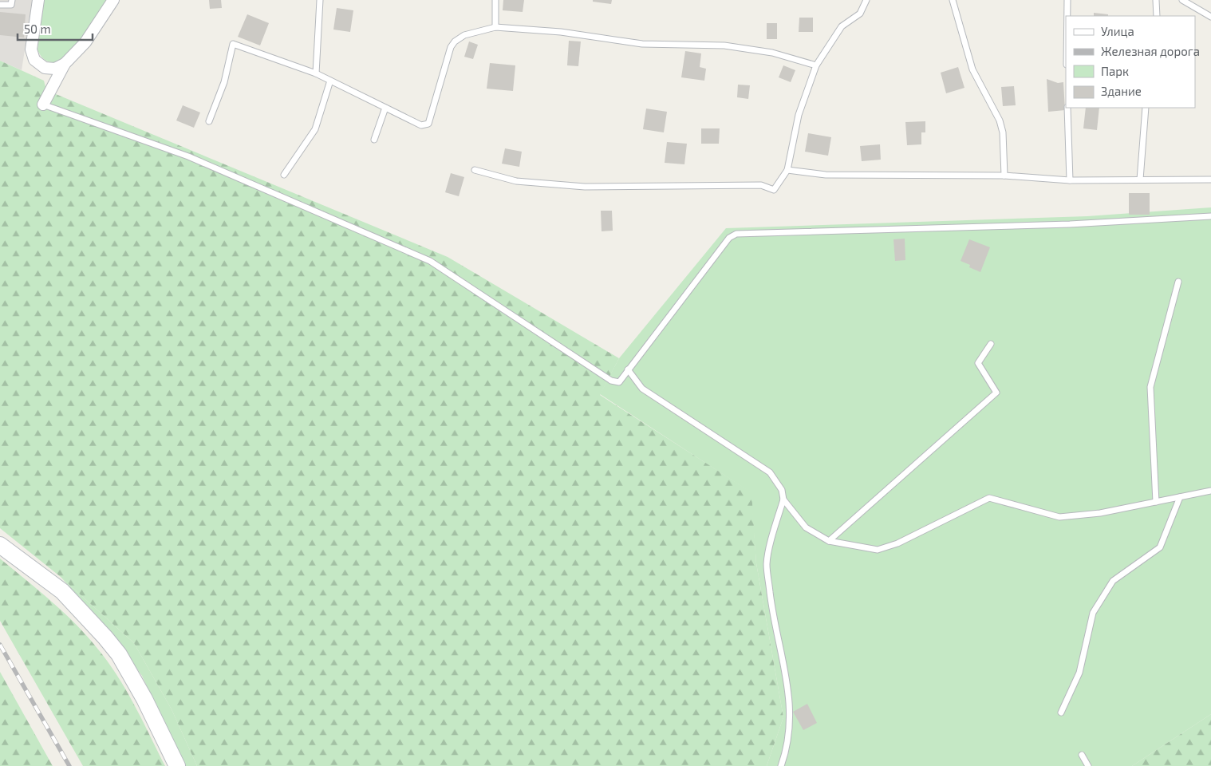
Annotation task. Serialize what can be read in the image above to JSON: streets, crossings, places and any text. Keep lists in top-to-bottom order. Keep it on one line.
{"legend":["Улица","Железная дорога","Парк","Здание"],"scale_bar":"50 m"}
